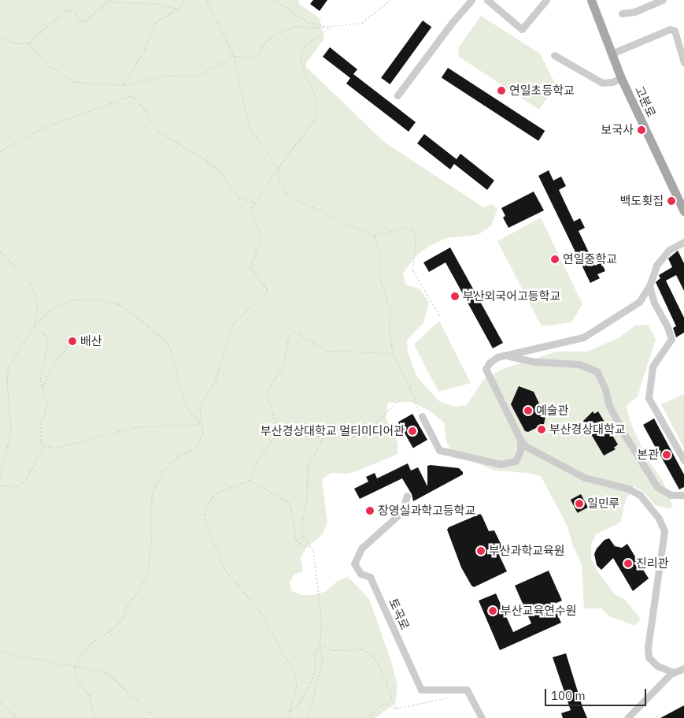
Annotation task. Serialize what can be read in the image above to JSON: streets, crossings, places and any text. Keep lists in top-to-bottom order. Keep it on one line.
{"streets":{"main road":["고분로"],"street":["토곡로"]},"places":["연일초등학교","보국사","백도횟집","연일중학교","부산외국어고등학교","배산","예술관","부산경상대학교","부산경상대학교 멀티미디어관","본관","일민루","장영실과학고등학교","부산과학교육원","진리관","부산교육연수원"],"scale_bar":"100 m"}
